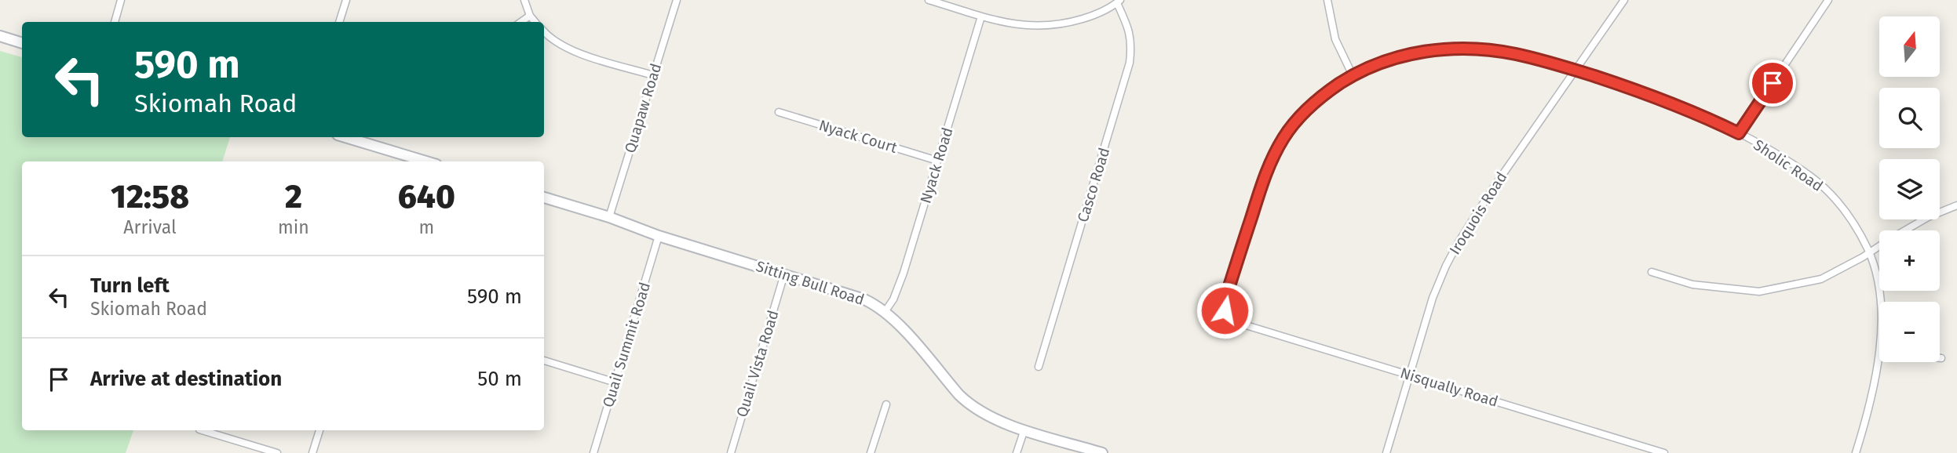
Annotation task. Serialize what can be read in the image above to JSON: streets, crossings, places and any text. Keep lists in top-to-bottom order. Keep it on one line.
{"streets":{"street":["Quapaw Road","Nyack Court","Nyack Road","Sholic Road","Casco Road","Iroquois Road","Sitting Bull Road","Quail Summit Road","Quail Vista Road","Nisqually Road"]},"crossings":[["Quapaw Road","Sitting Bull Road"],["Nyack Court","Nyack Road"],["Nyack Road","Sitting Bull Road"],["Sholic Road","Iroquois Road"],["Sholic Road","Nisqually Road"],["Iroquois Road","Nisqually Road"],["Sitting Bull Road","Quail Summit Road"],["Sitting Bull Road","Quail Vista Road"]],"north":"top","page":{"map_buttons":["+","−"],"turn":["590 m","Skiomah Road"],"eta":["12:58","Arrival","2","min","640","m"],"list":[{"name":"Turn left","note":"Skiomah Road","value":"590 m"},{"name":"Arrive at destination","value":"50 m"}]}}
